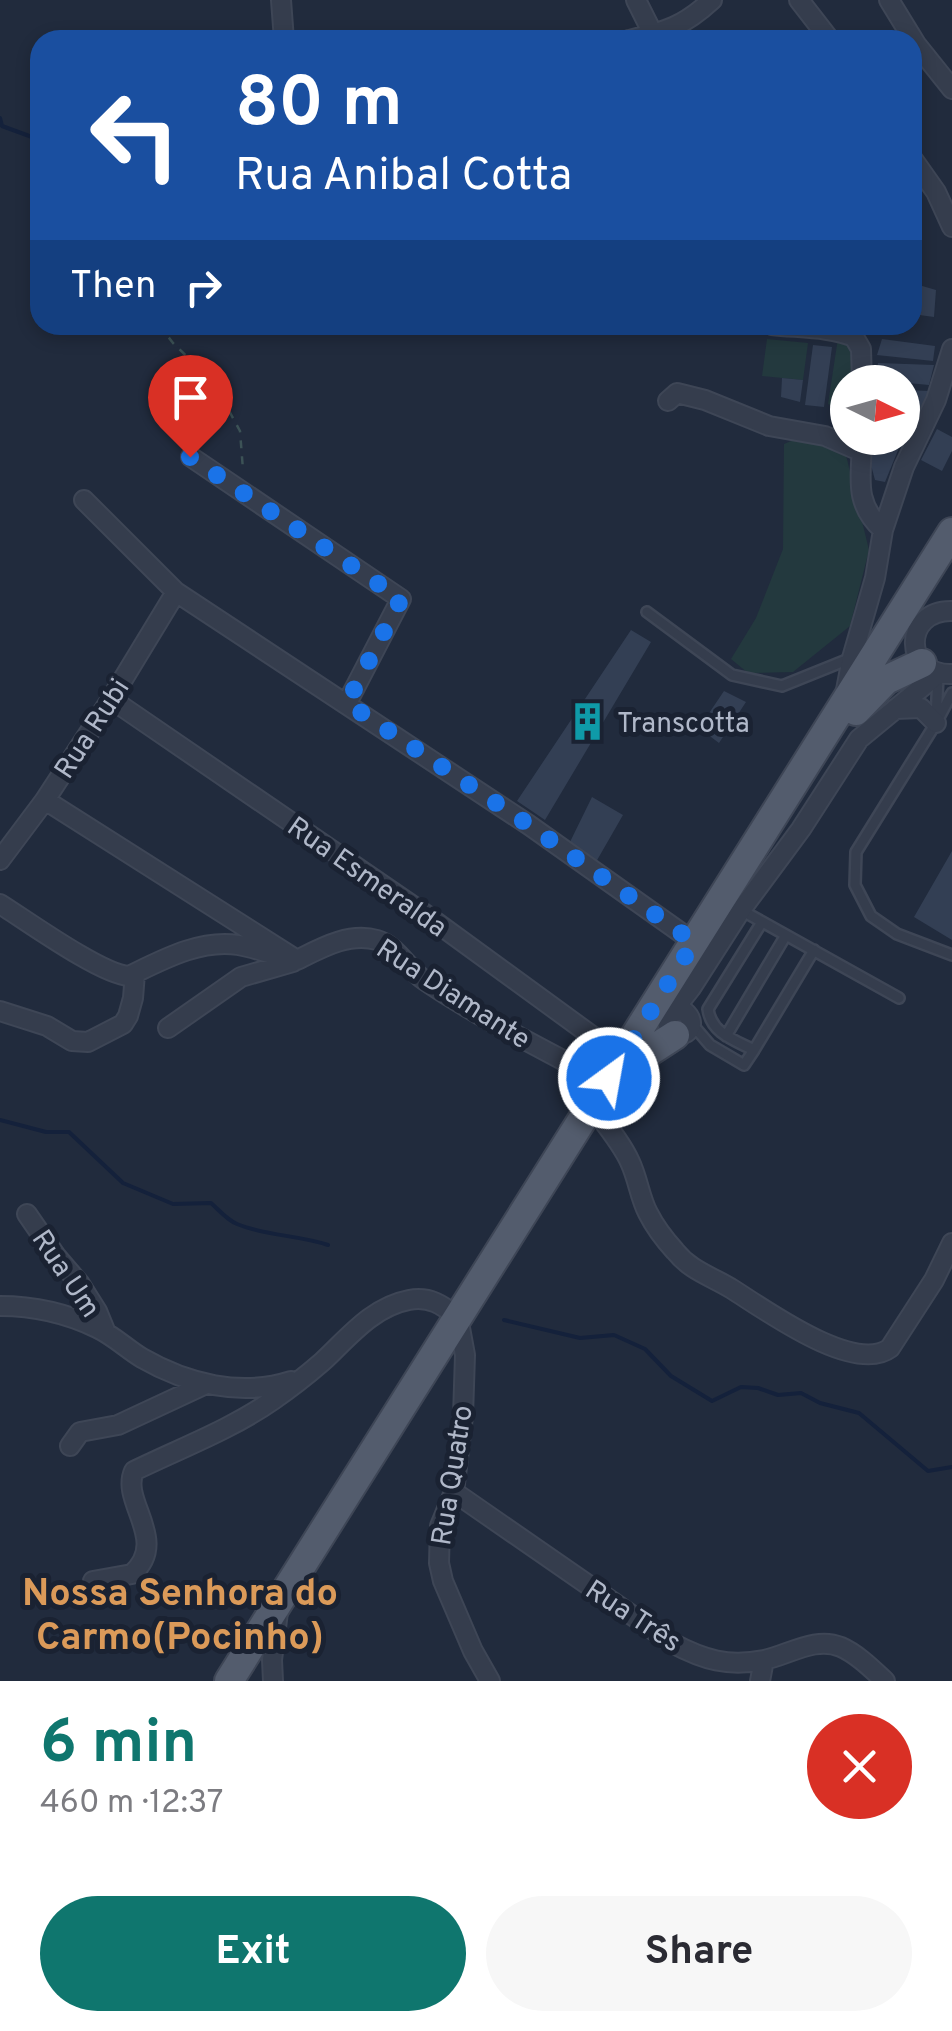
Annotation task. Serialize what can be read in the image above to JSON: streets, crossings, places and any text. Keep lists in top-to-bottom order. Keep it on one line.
{"streets":{"street":["Rua Rubi","Rua Esmeralda","Rua Diamante","Rua Um","Rua Quatro","Rua Três"]},"crossings":[["Rua Rubi","Rua Esmeralda"],["Rua Esmeralda","Rua Diamante"],["Rua Quatro","Rua Três"]],"districts":["Nossa Senhora do Carmo(Pocinho)"],"places":{"building":["Transcotta"]},"north":"right","page":{"turn":["80 m","Rua Anibal Cotta"],"then":"Then","heading":["6 min","460 m · 12:37"],"buttons":["Exit","Share"]}}
